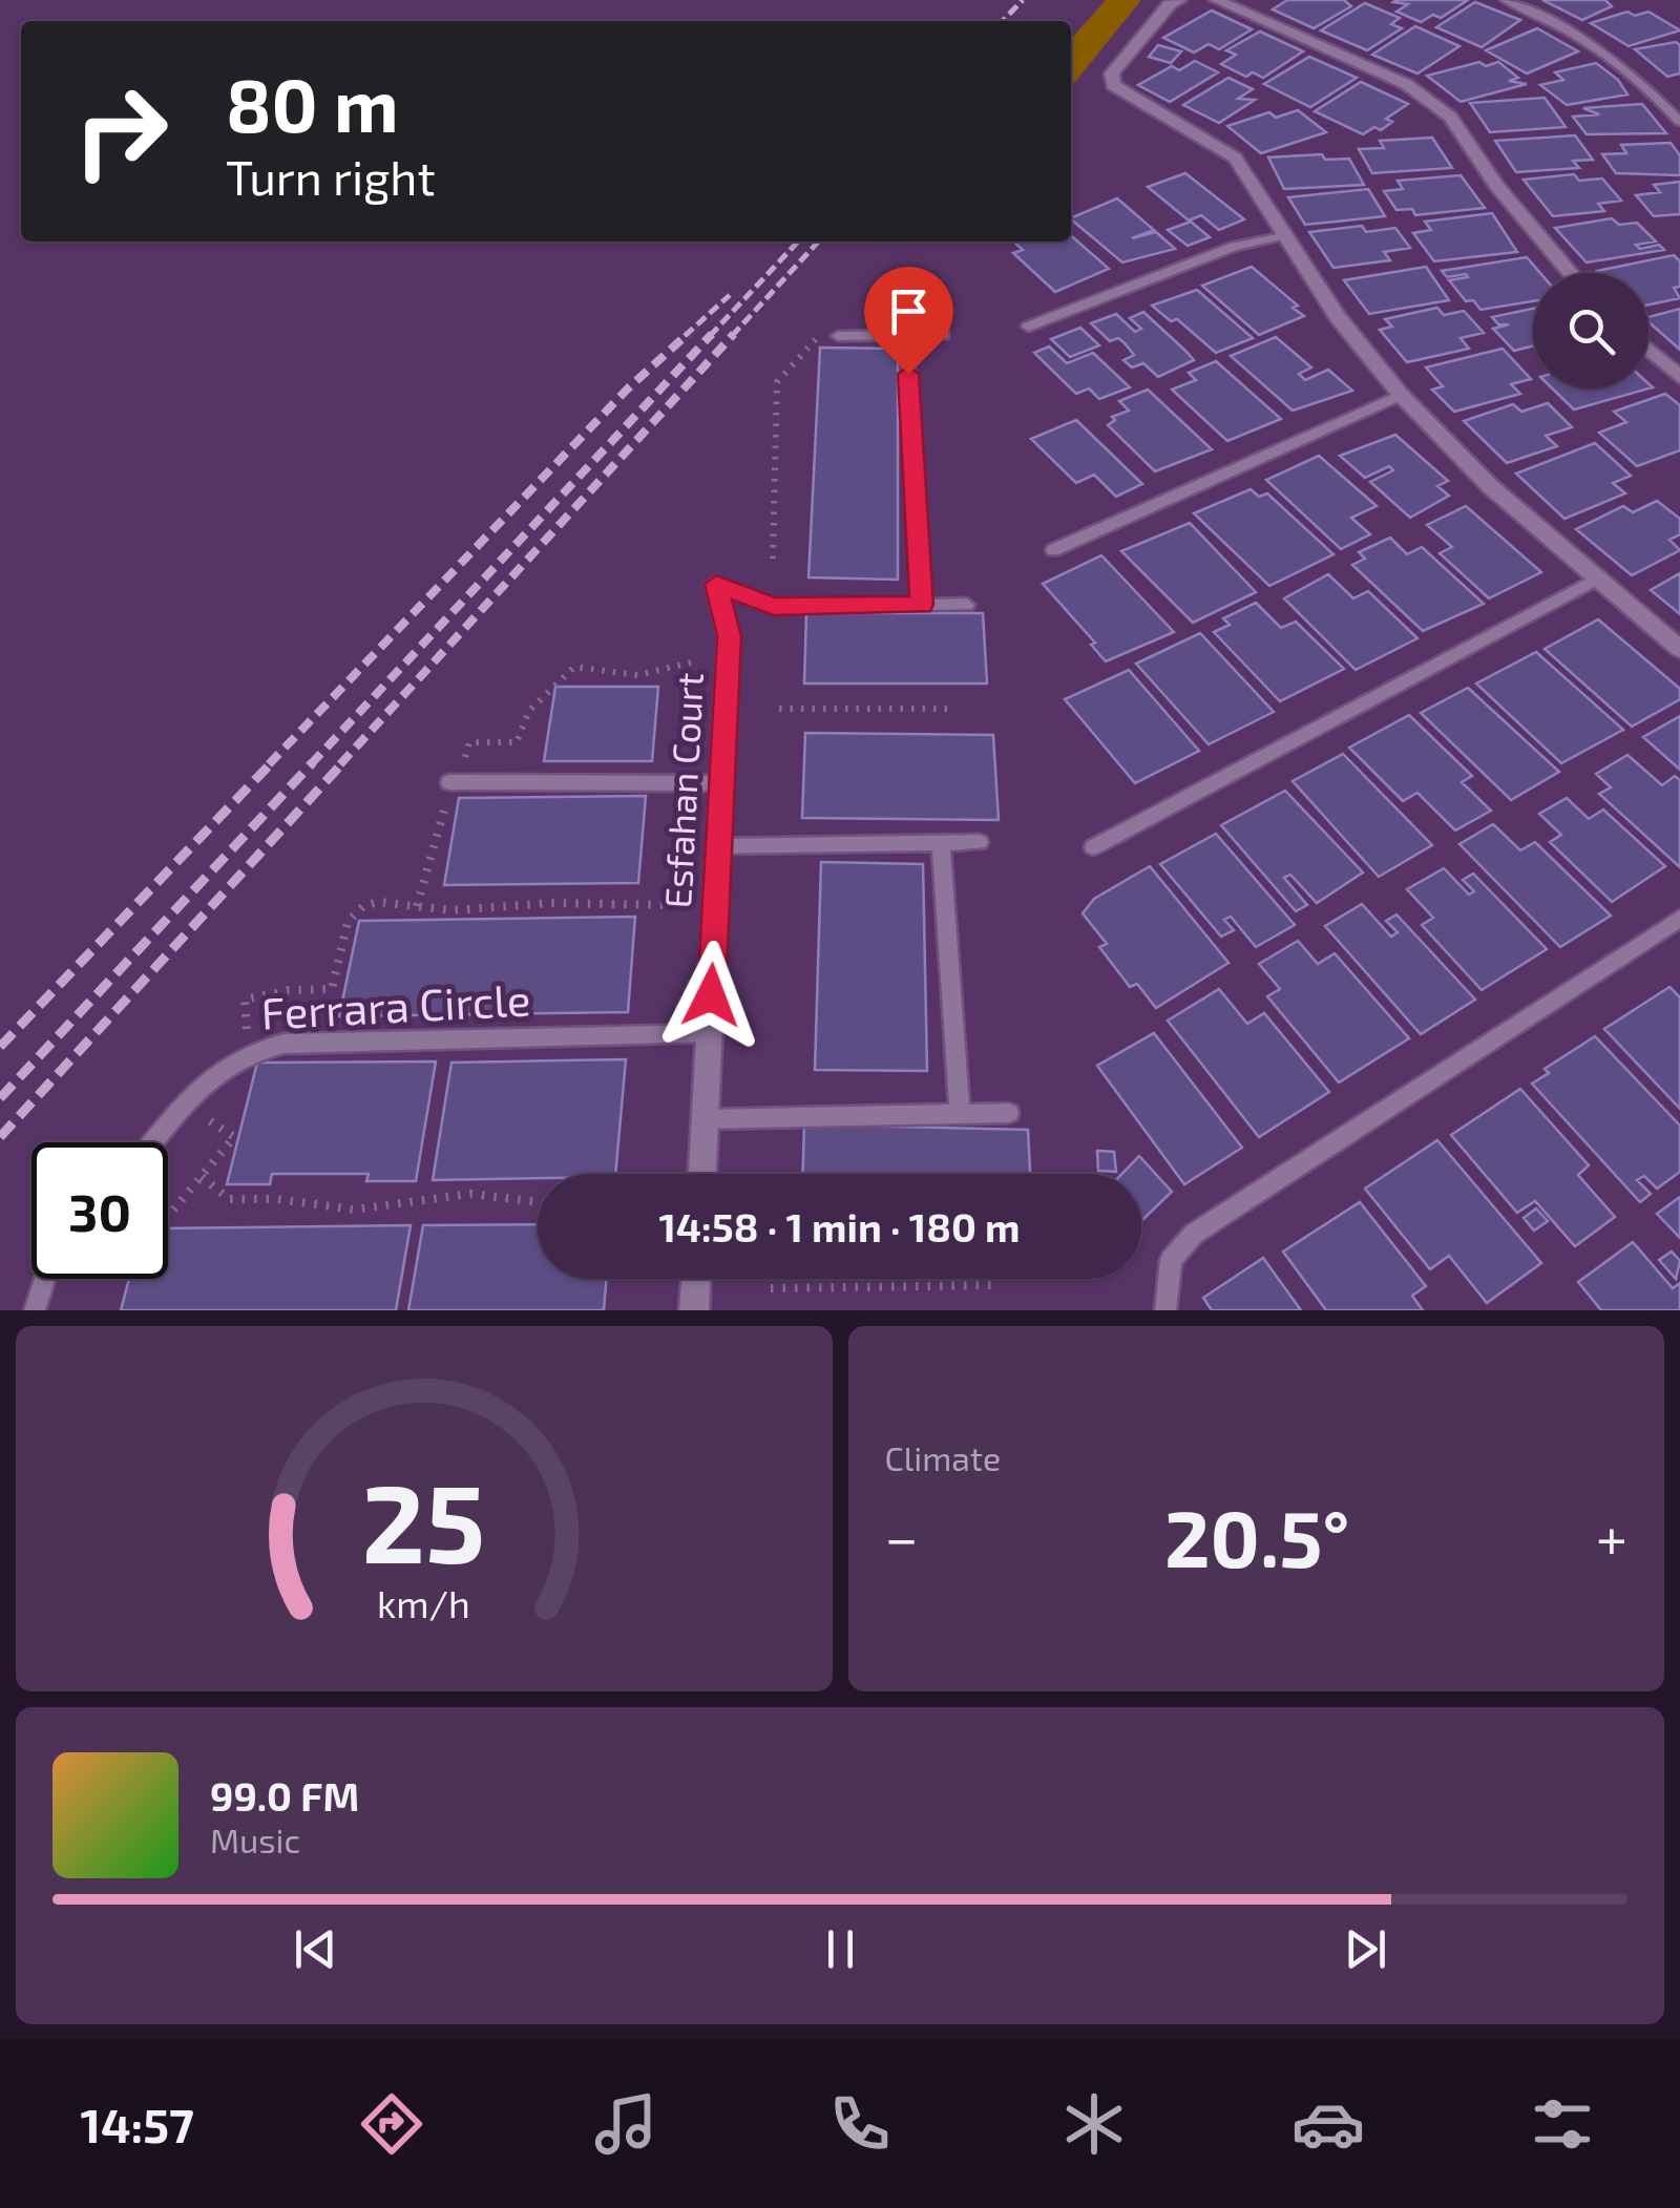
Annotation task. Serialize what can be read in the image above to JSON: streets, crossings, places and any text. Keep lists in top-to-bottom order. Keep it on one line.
{"streets":{"street":["Esfahan Court"],"lane":["Ferrara Circle"]},"crossings":[["Esfahan Court","Ferrara Circle"]],"page":{"turn":["80 m","Turn right"],"limit":"30","trip":"14:58 · 1 min · 180 m","tile":"Climate","heat":["−","20.5°","+"],"song":["99.0 FM","Music"],"tabs":"14:57","gauge":["25","km/h"]}}
